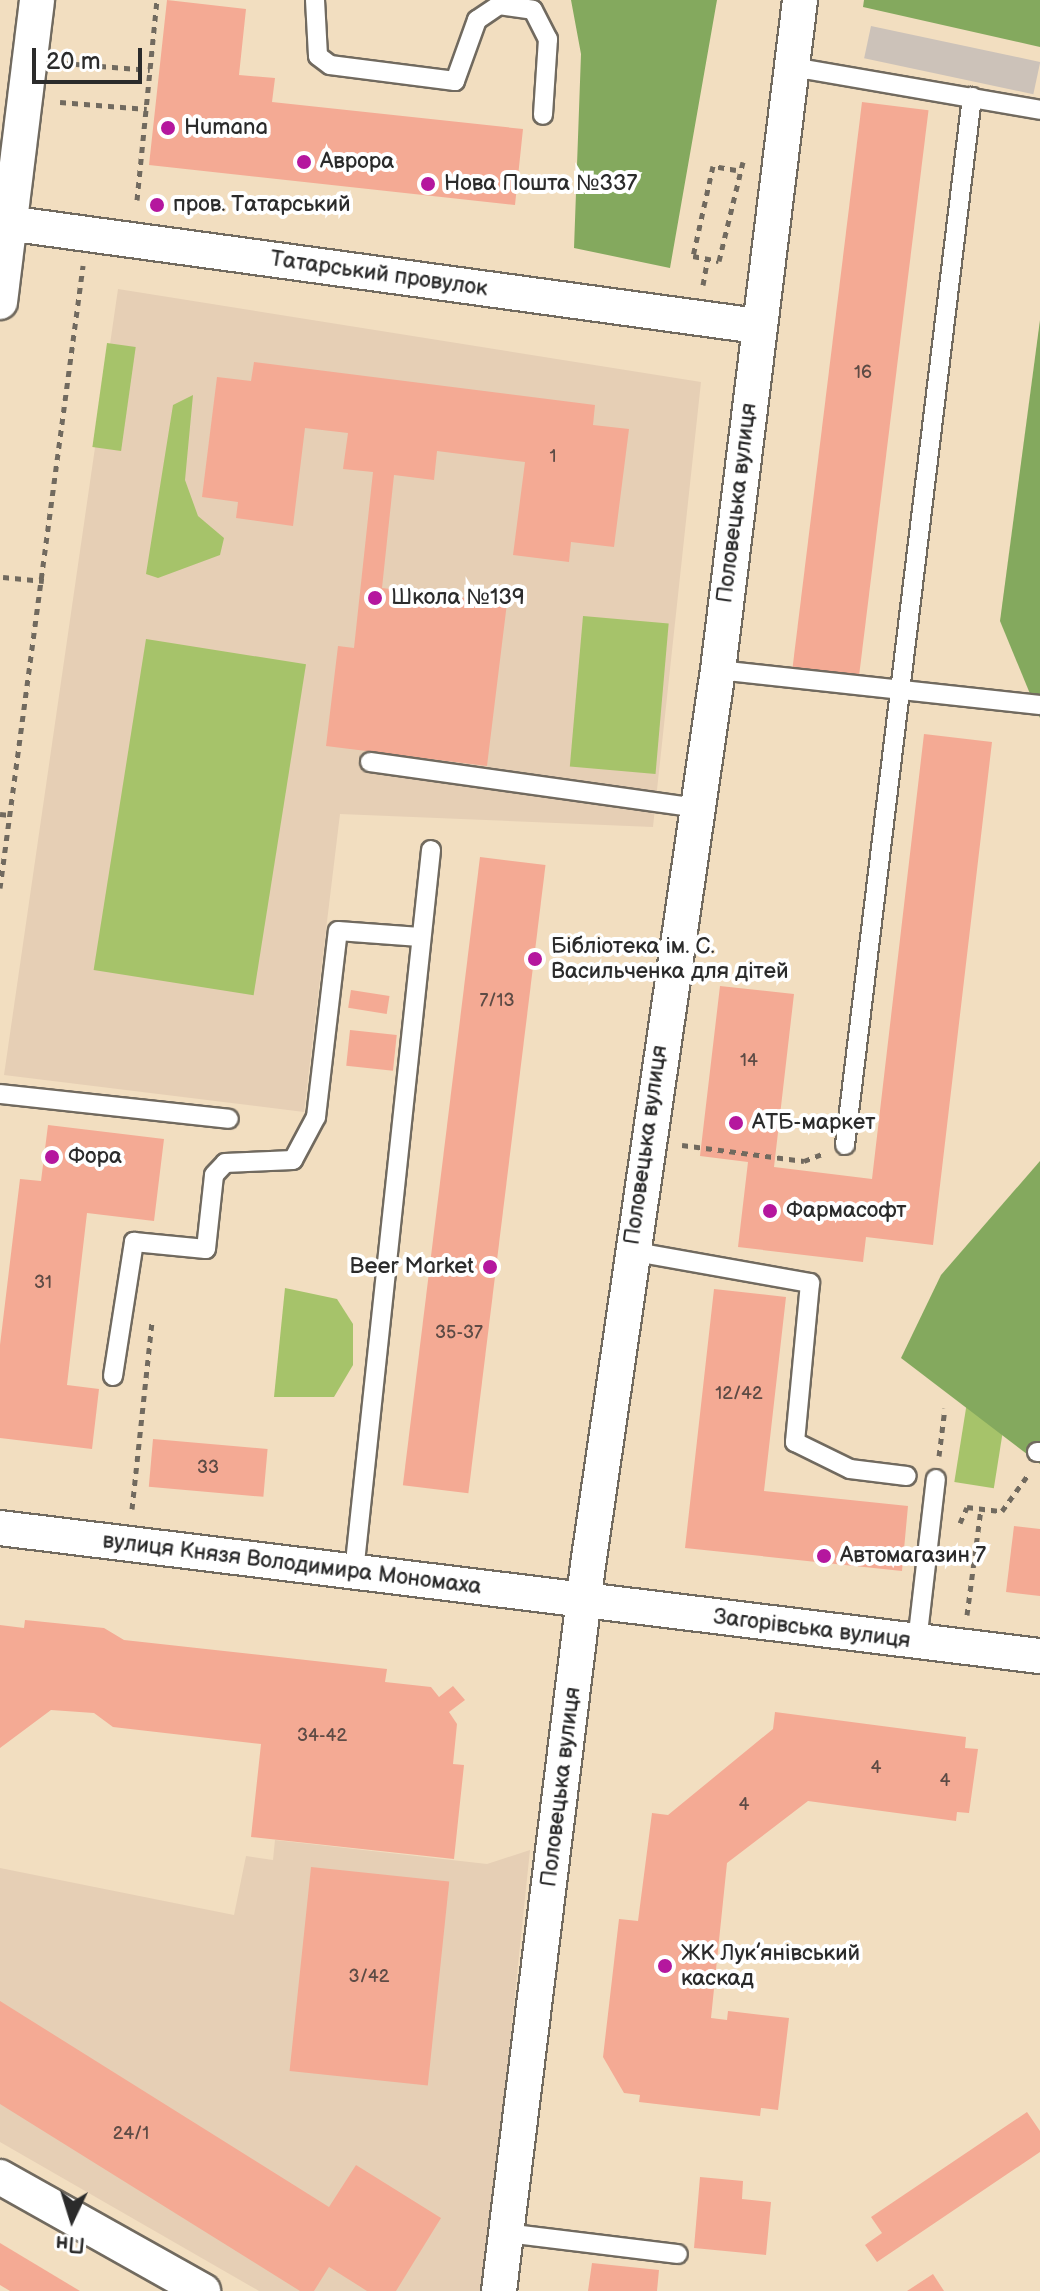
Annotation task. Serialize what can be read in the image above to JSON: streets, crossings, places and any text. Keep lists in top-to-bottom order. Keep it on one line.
{"streets":{"street":["Татарський провулок","Половецька вулиця","вулиця Князя Володимира Мономаха","Загорівська вулиця"]},"crossings":[["Татарський провулок","Половецька вулиця"],["Половецька вулиця","вулиця Князя Володимира Мономаха"],["Половецька вулиця","Загорівська вулиця"],["вулиця Князя Володимира Мономаха","Загорівська вулиця"]],"places":["Humana","Аврора","Нова Пошта №337","пров. Татарський","Школа №139","Бібліотека ім. С. Васильченка для дітей","АТБ-маркет","Фора","Фармасофт","Beer Market","Автомагазин 7","ЖК Лук’янівський каскад"],"house_numbers":["16","1","7/13","14","31","35-37","12/42","33","34-42","4","4","4","3/42","24/1"],"scale_bar":"20 m","north":"bottom"}
